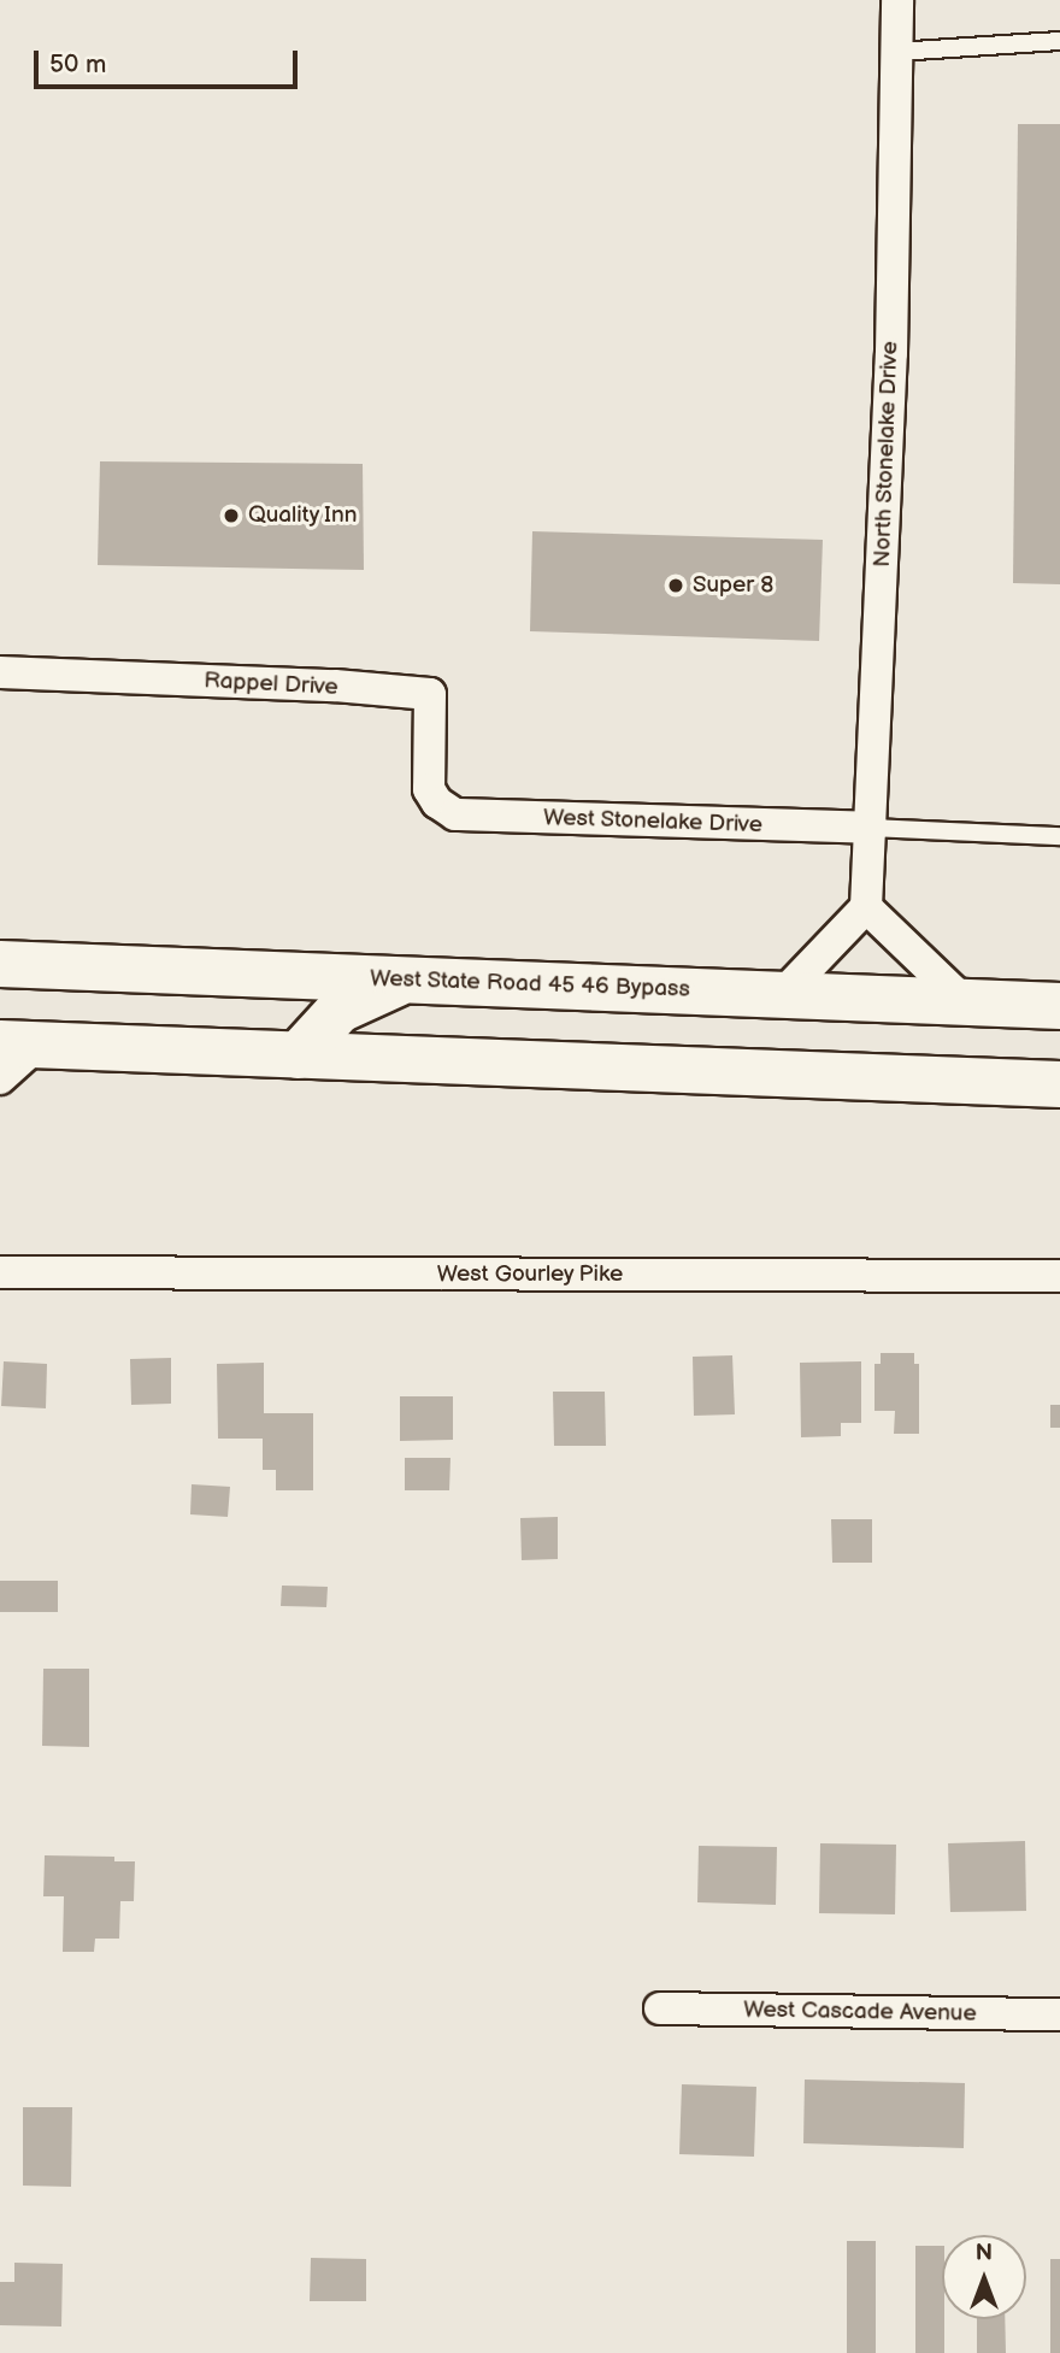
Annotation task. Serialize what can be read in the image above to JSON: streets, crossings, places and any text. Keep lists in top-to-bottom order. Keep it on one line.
{"streets":{"highway":["West State Road 45 46 Bypass"],"street":["North Stonelake Drive","Rappel Drive","West Stonelake Drive","West Gourley Pike","West Cascade Avenue"]},"crossings":[["North Stonelake Drive","West Stonelake Drive"],["Rappel Drive","West Stonelake Drive"]],"places":["Quality Inn","Super 8"],"scale_bar":"50 m","north":"top"}
